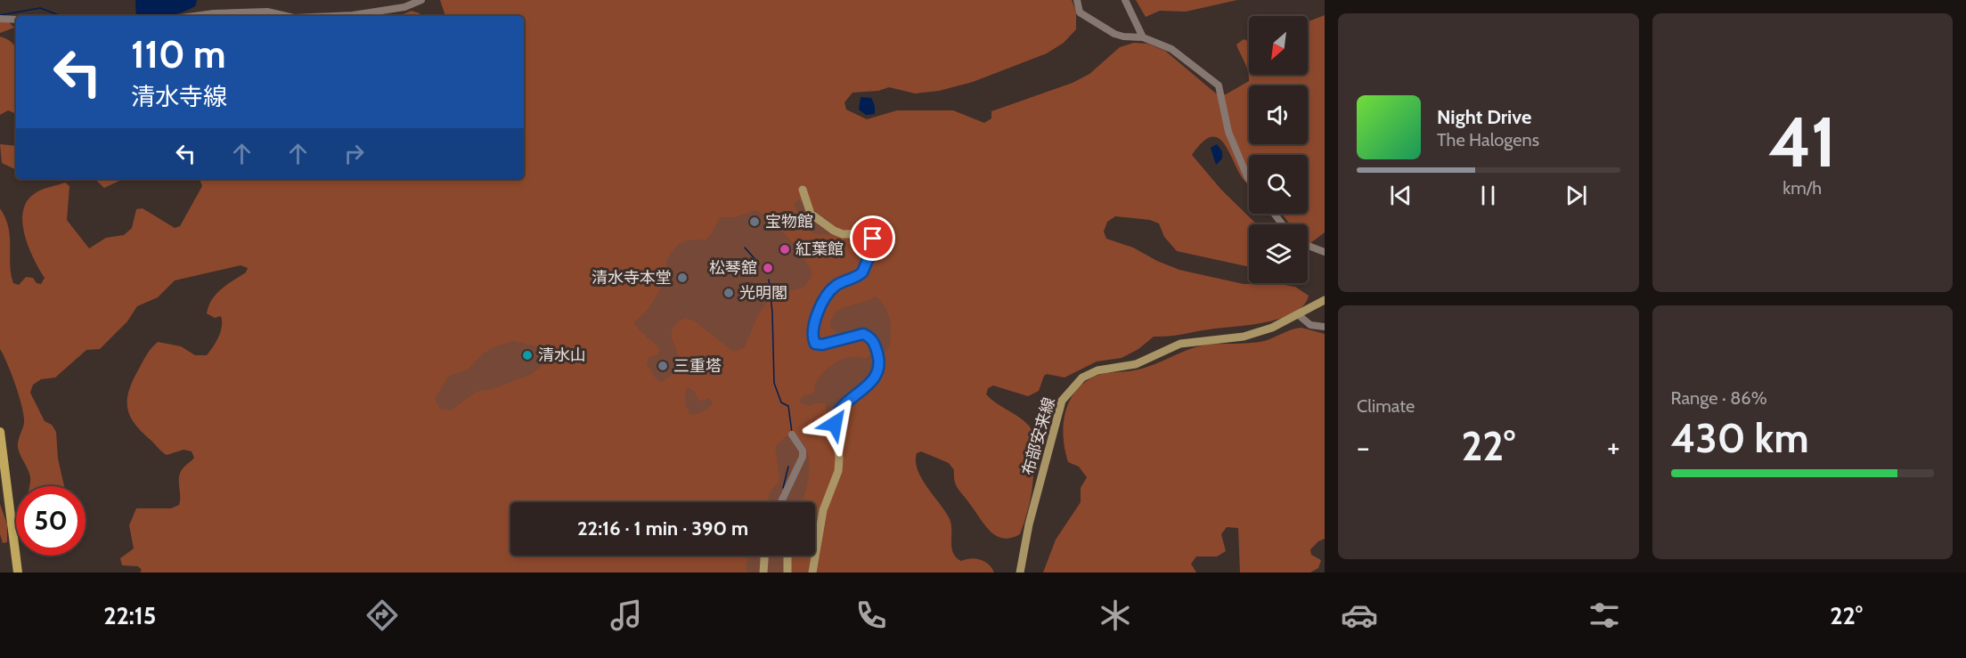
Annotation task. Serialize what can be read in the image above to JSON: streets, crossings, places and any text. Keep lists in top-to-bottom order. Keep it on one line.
{"streets":{"main road":["布部安来線"]},"places":["宝物館","紅葉館","松琴舘","清水寺本堂","光明閣","清水山","三重塔"],"north":"bottom left","page":{"tile":[["41","km/h"],"Climate",["Range · 86%","430 km"]],"turn":["110 m","清水寺線"],"song":["Night Drive","The Halogens"],"heat":["−","22°","+"],"limit":"50","trip":"22:16 · 1 min · 390 m","tabs":["22:15","22°"]}}
